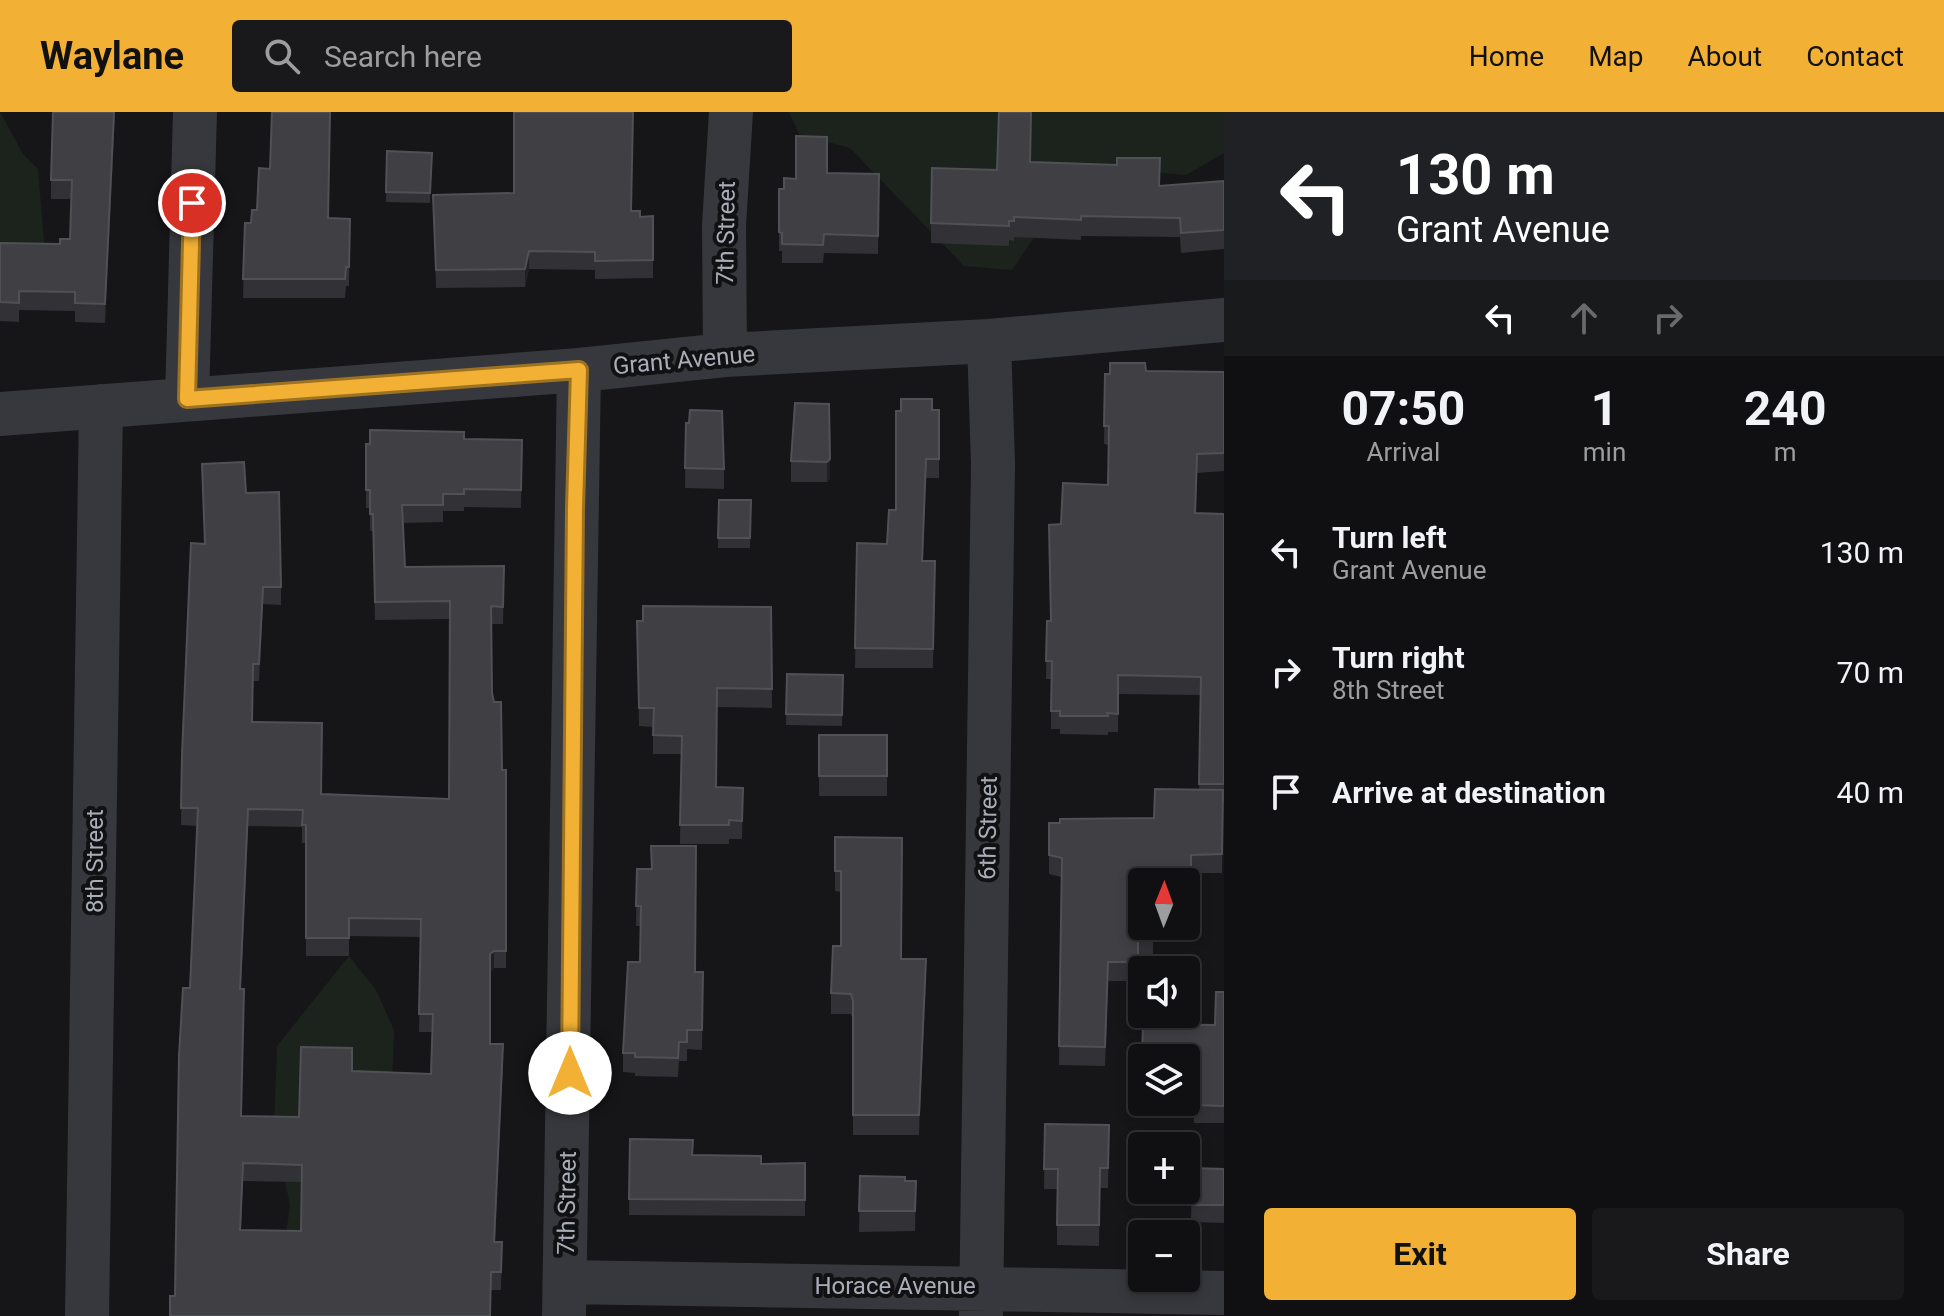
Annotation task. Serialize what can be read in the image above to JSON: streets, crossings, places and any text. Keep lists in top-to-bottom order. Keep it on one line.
{"streets":{"street":["7th Street","Grant Avenue","6th Street","8th Street","Horace Avenue"]},"crossings":[["7th Street","Grant Avenue"],["7th Street","Horace Avenue"],["Grant Avenue","6th Street"],["Grant Avenue","8th Street"],["6th Street","Horace Avenue"]],"north":"top","page":{"header":"Waylane","search":"Search here","nav":["Home","Map","About","Contact"],"turn":["130 m","Grant Avenue"],"eta":["07:50","Arrival","1","min","240","m"],"list":[{"name":"Turn left","note":"Grant Avenue","value":"130 m"},{"name":"Turn right","note":"8th Street","value":"70 m"},{"name":"Arrive at destination","value":"40 m"}],"map_buttons":["+","−"],"buttons":["Exit","Share"]}}
